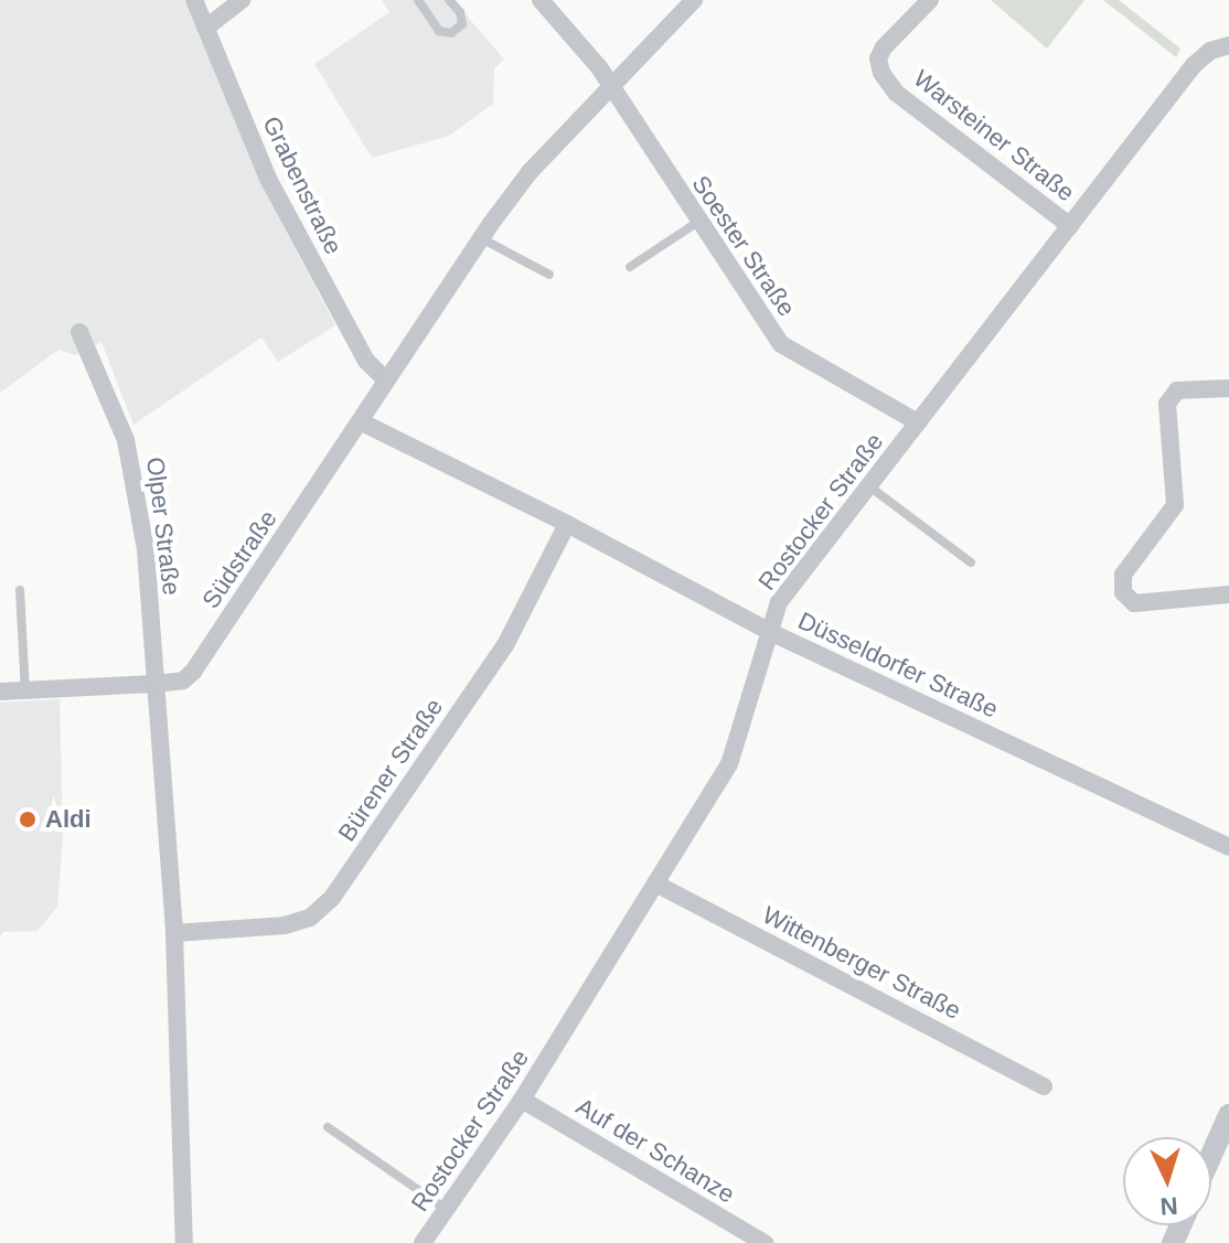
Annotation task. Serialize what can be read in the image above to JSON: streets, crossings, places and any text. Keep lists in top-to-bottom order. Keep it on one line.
{"streets":{"street":["Warsteiner Straße","Grabenstraße","Soester Straße","Rostocker Straße","Olper Straße","Südstraße","Düsseldorfer Straße","Bürener Straße","Wittenberger Straße","Auf der Schanze"]},"crossings":[["Warsteiner Straße","Rostocker Straße"],["Grabenstraße","Südstraße"],["Soester Straße","Rostocker Straße"],["Soester Straße","Südstraße"],["Rostocker Straße","Düsseldorfer Straße"],["Rostocker Straße","Wittenberger Straße"],["Rostocker Straße","Auf der Schanze"],["Olper Straße","Südstraße"],["Südstraße","Düsseldorfer Straße"],["Düsseldorfer Straße","Bürener Straße"]],"places":["Aldi"],"north":"bottom"}
